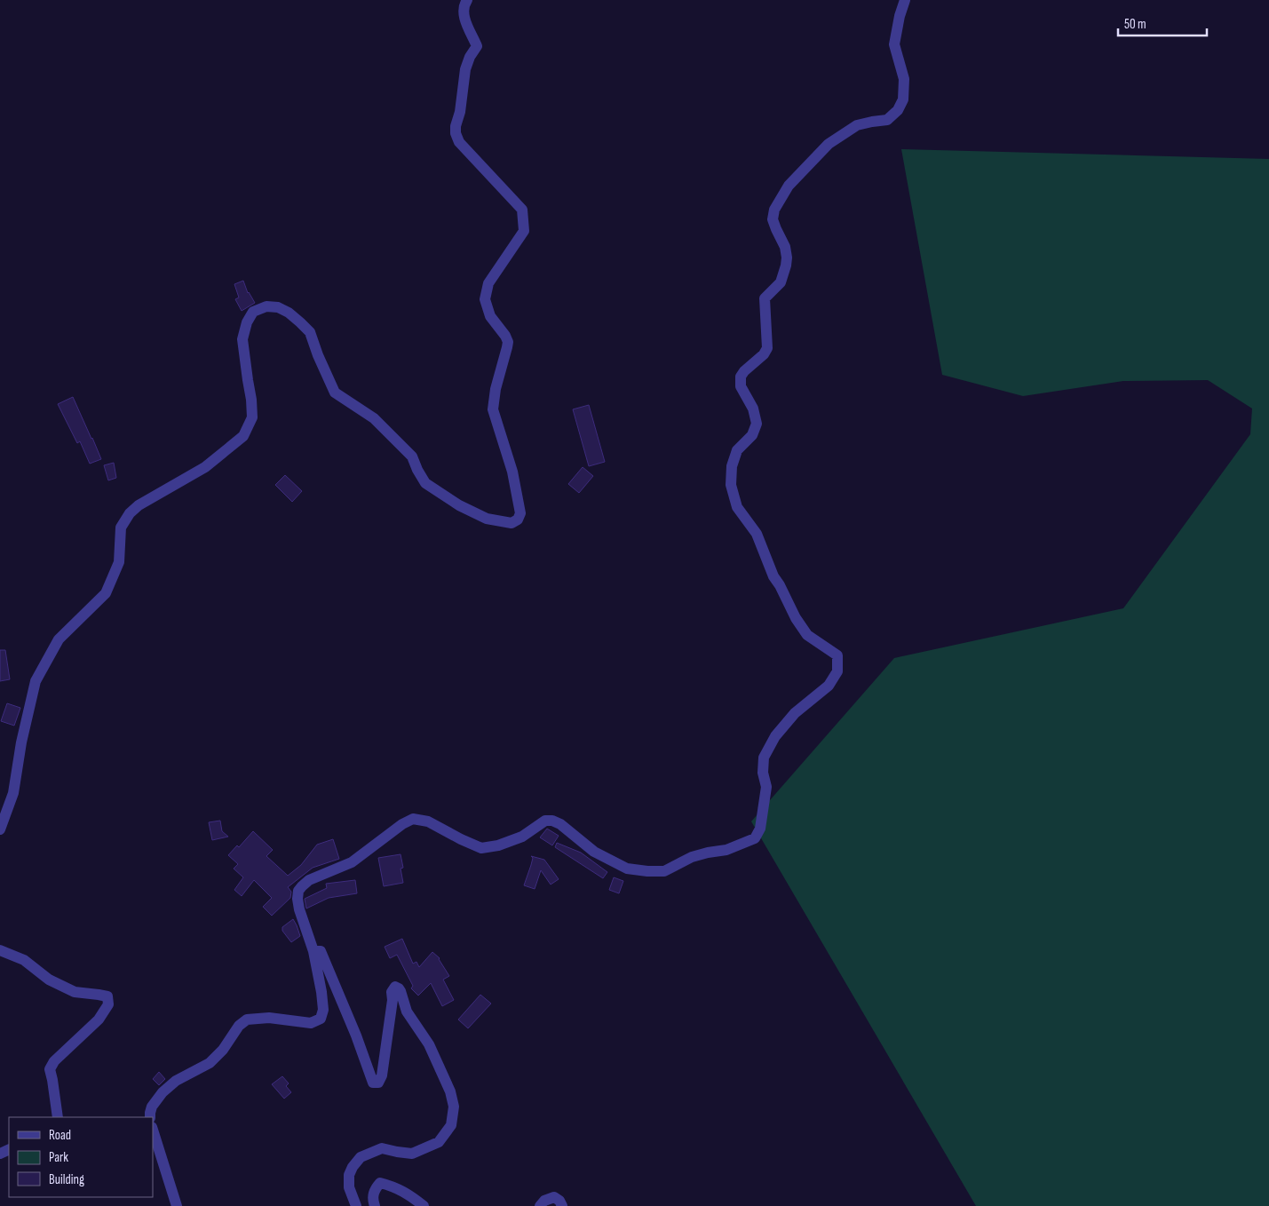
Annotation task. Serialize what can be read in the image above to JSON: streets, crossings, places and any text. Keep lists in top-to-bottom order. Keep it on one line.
{"legend":["Road","Park","Building"],"scale_bar":"50 m"}
